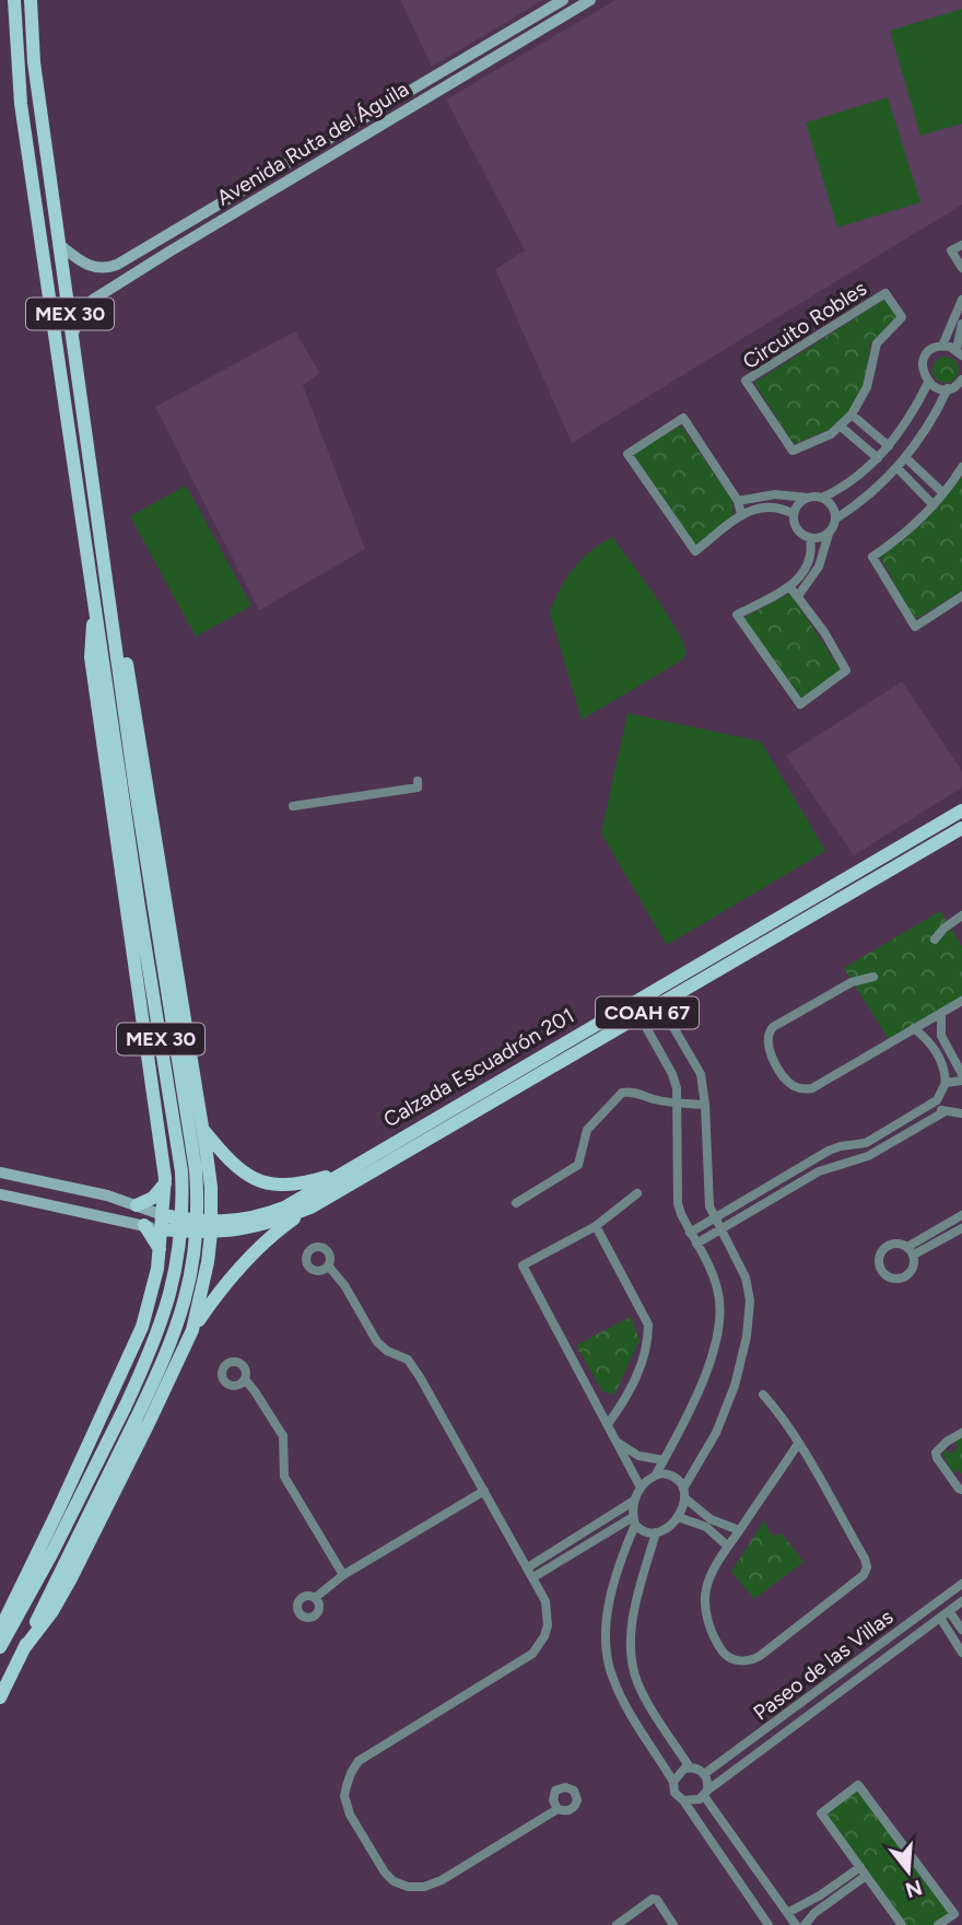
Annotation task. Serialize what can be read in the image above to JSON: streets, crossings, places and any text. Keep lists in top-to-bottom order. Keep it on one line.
{"streets":{"main road":["MEX 30","COAH 67","Calzada Escuadrón 201"],"street":["Avenida Ruta del Águila","Circuito Robles","Paseo de las Villas"]},"crossings":[["Avenida Ruta del Águila","MEX 30"],["COAH 67","Calzada Escuadrón 201"]],"north":"bottom"}
